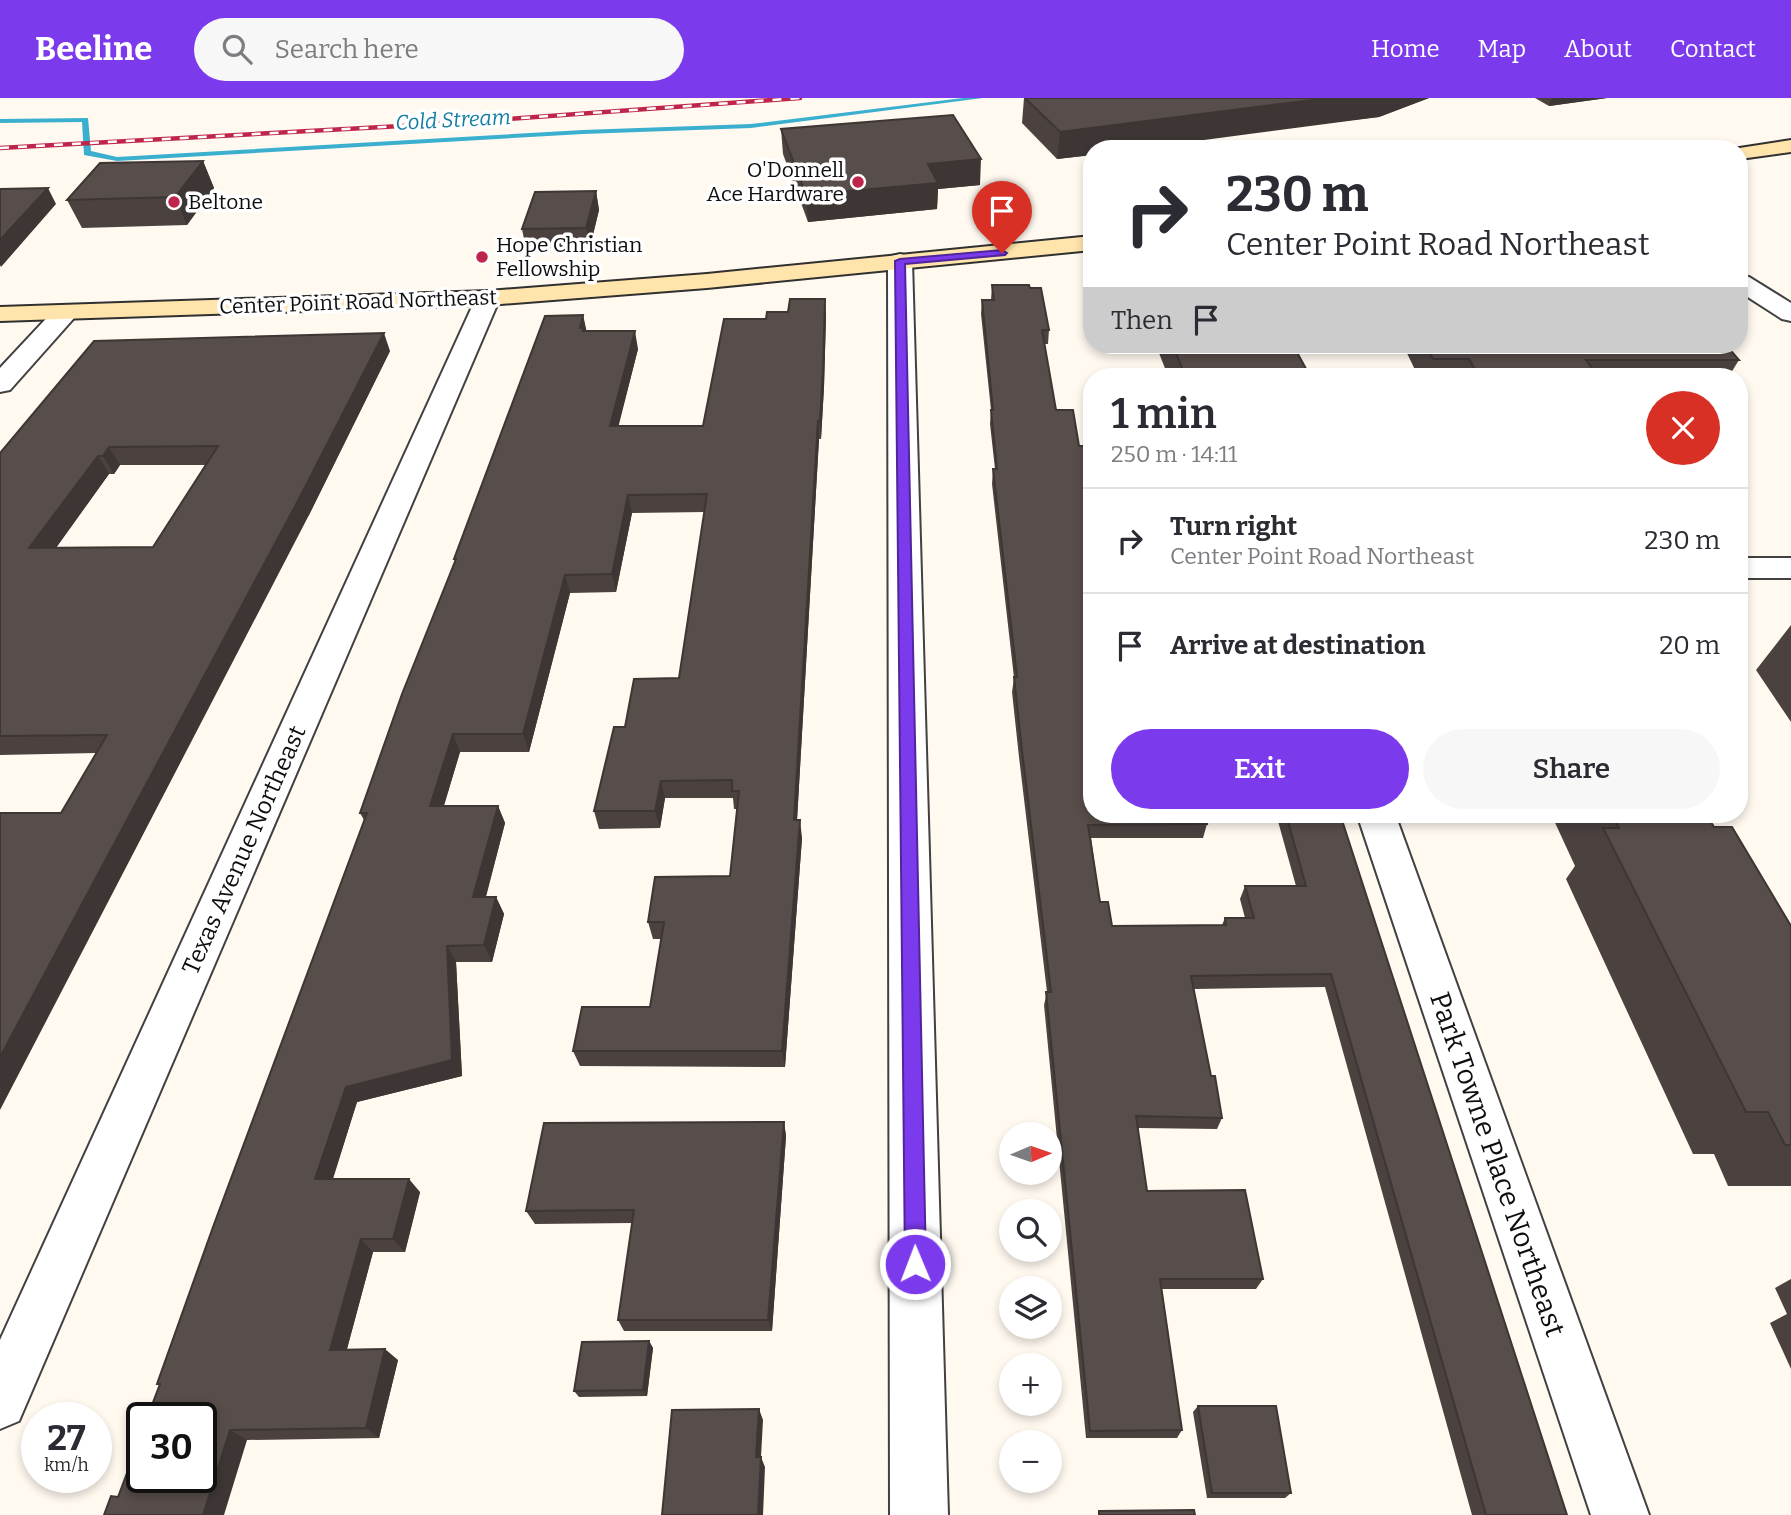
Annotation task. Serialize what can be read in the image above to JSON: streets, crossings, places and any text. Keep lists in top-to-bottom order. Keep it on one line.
{"streets":{"main road":["Center Point Road Northeast"],"street":["Texas Avenue Northeast","Park Towne Place Northeast"]},"crossings":[["Center Point Road Northeast","Texas Avenue Northeast"]],"water":["Cold Stream"],"places":["O'Donnell Ace Hardware","Beltone","Hope Christian Fellowship"],"north":"right","page":{"header":"Beeline","search":"Search here","nav":["Home","Map","About","Contact"],"turn":["230 m","Center Point Road Northeast"],"then":"Then","heading":["1 min","250 m · 14:11"],"list":[{"name":"Turn right","note":"Center Point Road Northeast","value":"230 m"},{"name":"Arrive at destination","value":"20 m"}],"buttons":["Exit","Share"],"map_buttons":["+","−"],"speed":"27 km/h","limit":"30"}}
